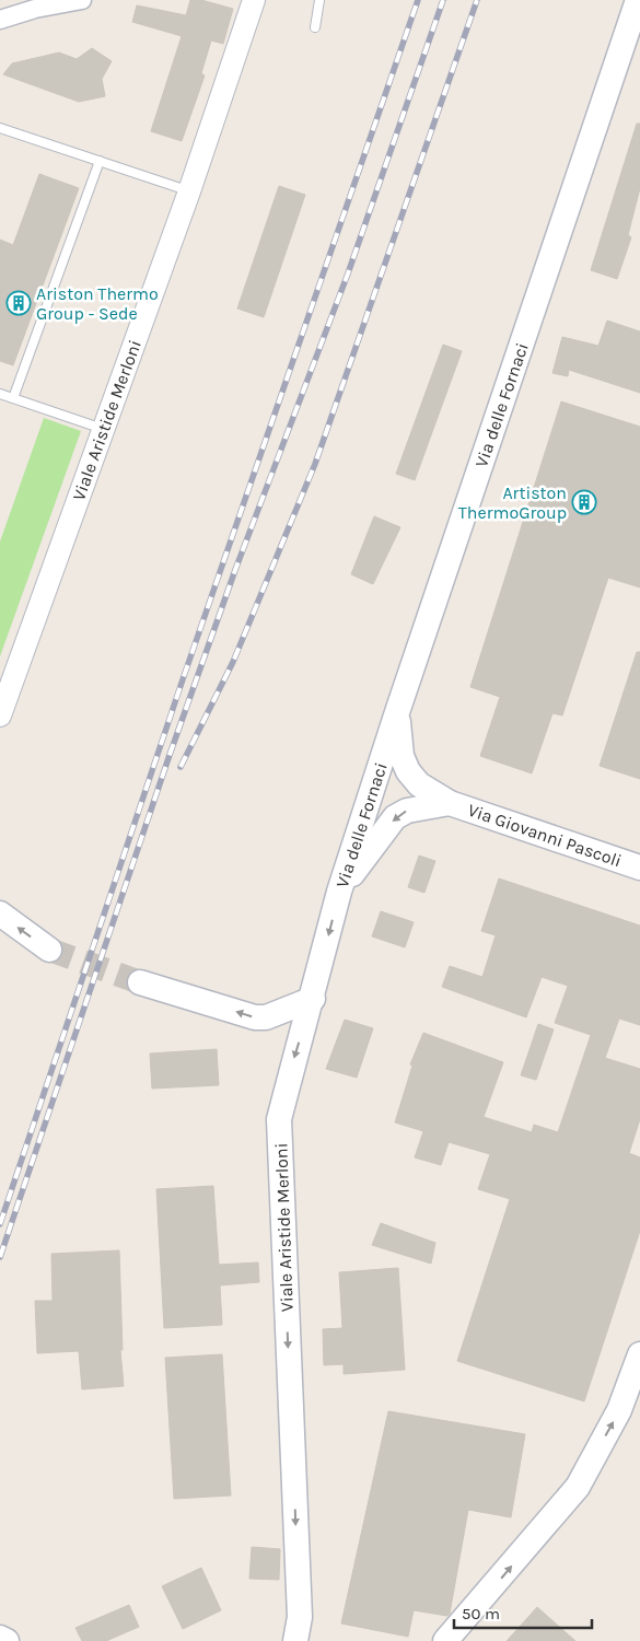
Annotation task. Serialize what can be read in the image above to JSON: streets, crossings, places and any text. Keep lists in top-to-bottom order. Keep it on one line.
{"streets":{"main road":["Via delle Fornaci","Viale Aristide Merloni","Via Giovanni Pascoli"]},"crossings":[["Via delle Fornaci","Viale Aristide Merloni"],["Via delle Fornaci","Via Giovanni Pascoli"]],"one_way":["Viale Aristide Merloni"],"places":{"building":["Ariston Thermo Group - Sede","Artiston ThermoGroup"]},"scale_bar":"50 m"}
